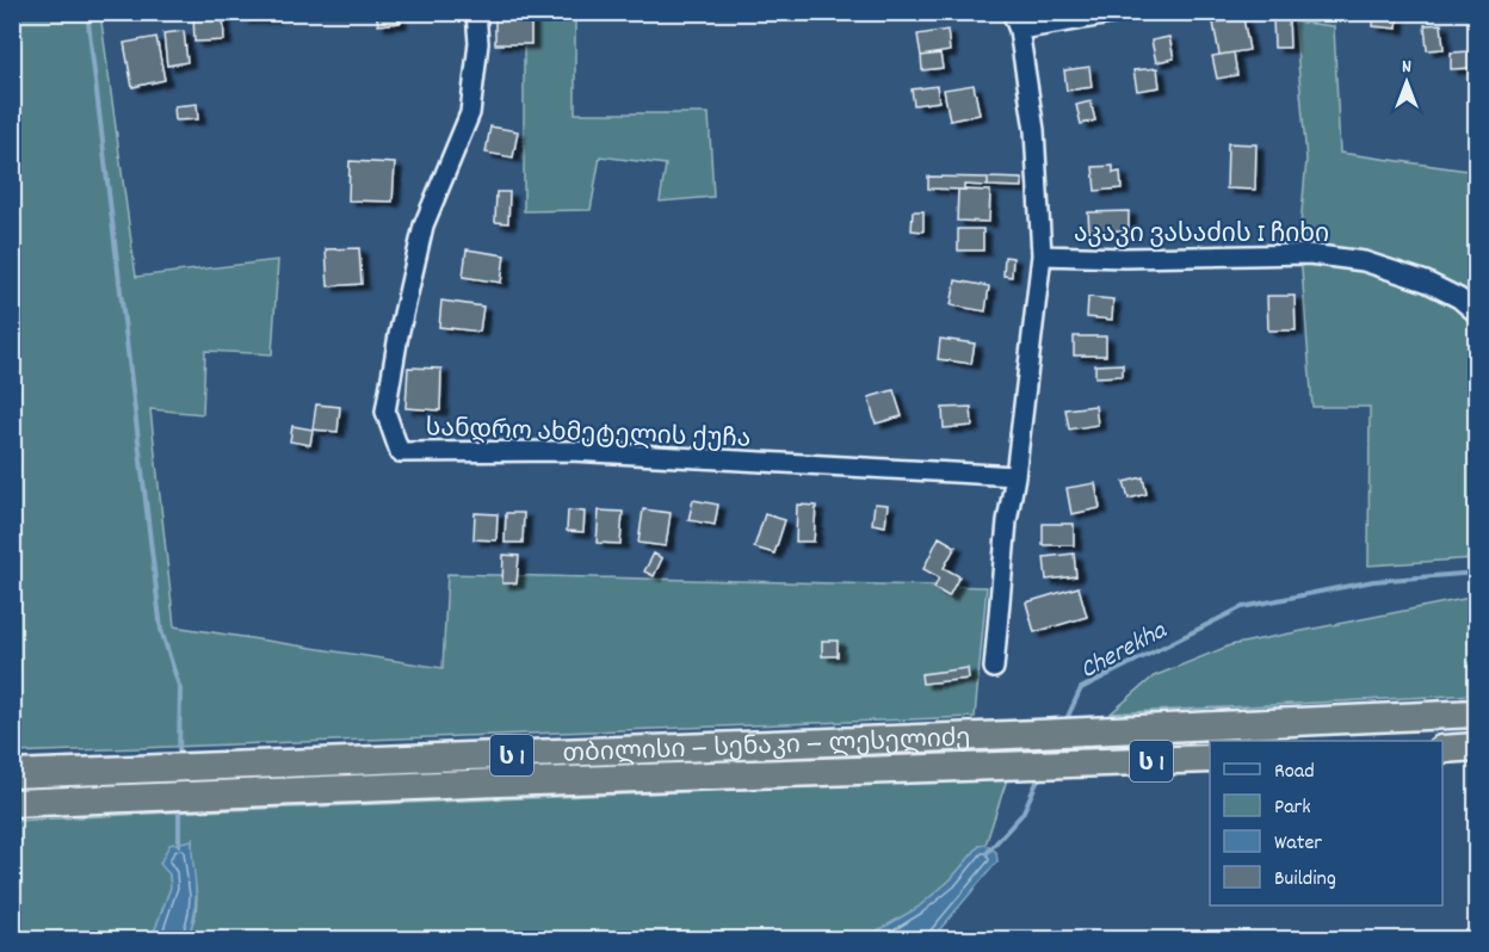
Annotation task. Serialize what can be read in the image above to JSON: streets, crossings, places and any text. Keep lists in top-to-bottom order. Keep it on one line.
{"streets":{"highway":["თბილისი — სენაკი — ლესელიძე","ს 1"],"street":["აკაკი ვასაძის I ჩიხი","სანდრო ახმეტელის ქუჩა"]},"water":["Cherekha"],"legend":["Road","Park","Water","Building"],"north":"top"}
